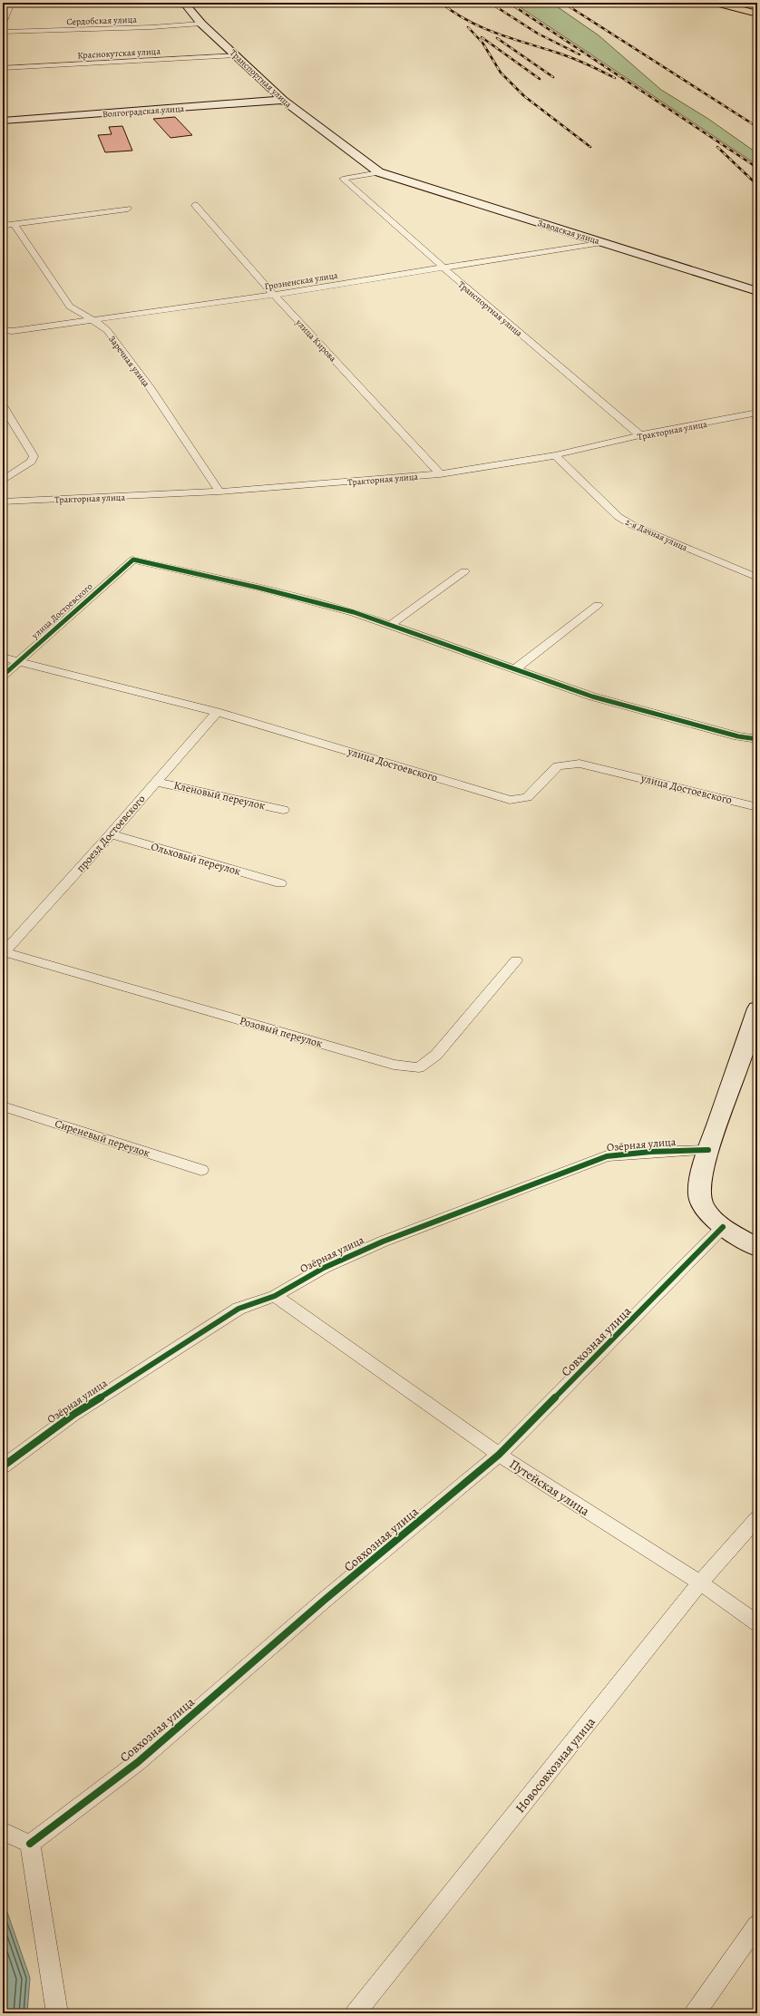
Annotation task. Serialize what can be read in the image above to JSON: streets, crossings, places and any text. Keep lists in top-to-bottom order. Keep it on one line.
{"streets":{"street":["Сердобская улица","Краснокутская улица","Транспортная улица","Волгоградская улица","Заводская улица","Грозненская улица","улица Кирова","Заречная улица","Тракторная улица","2-я Дачная улица","улица Достоевского","Кленовый переулок","проезд Достоевского","Ольховый переулок","Розовый переулок","Сиреневый переулок","Озёрная улица","Совхозная улица","Путейская улица","Новосовхозная улица"]},"crossings":[["Сердобская улица","Транспортная улица"],["Краснокутская улица","Транспортная улица"],["Транспортная улица","Волгоградская улица"],["Транспортная улица","Заводская улица"],["Транспортная улица","Грозненская улица"],["Транспортная улица","Тракторная улица"],["Заводская улица","Грозненская улица"],["Грозненская улица","улица Кирова"],["Грозненская улица","Заречная улица"],["улица Кирова","Тракторная улица"],["Заречная улица","Тракторная улица"],["Тракторная улица","2-я Дачная улица"],["улица Достоевского","проезд Достоевского"],["Кленовый переулок","проезд Достоевского"],["проезд Достоевского","Ольховый переулок"],["проезд Достоевского","Розовый переулок"],["Озёрная улица","Путейская улица"],["Совхозная улица","Путейская улица"],["Путейская улица","Новосовхозная улица"]]}
